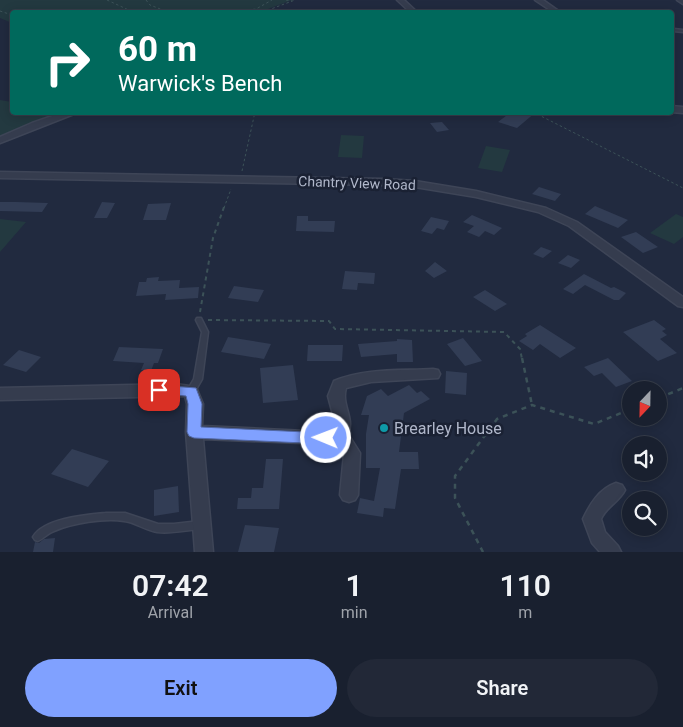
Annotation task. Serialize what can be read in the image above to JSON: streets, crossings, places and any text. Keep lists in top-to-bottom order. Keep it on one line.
{"streets":{"street":["Chantry View Road"]},"places":["Brearley House"],"north":"bottom","page":{"turn":["60 m","Warwick's Bench"],"eta":["07:42","Arrival","1","min","110","m"],"buttons":["Exit","Share"]}}
